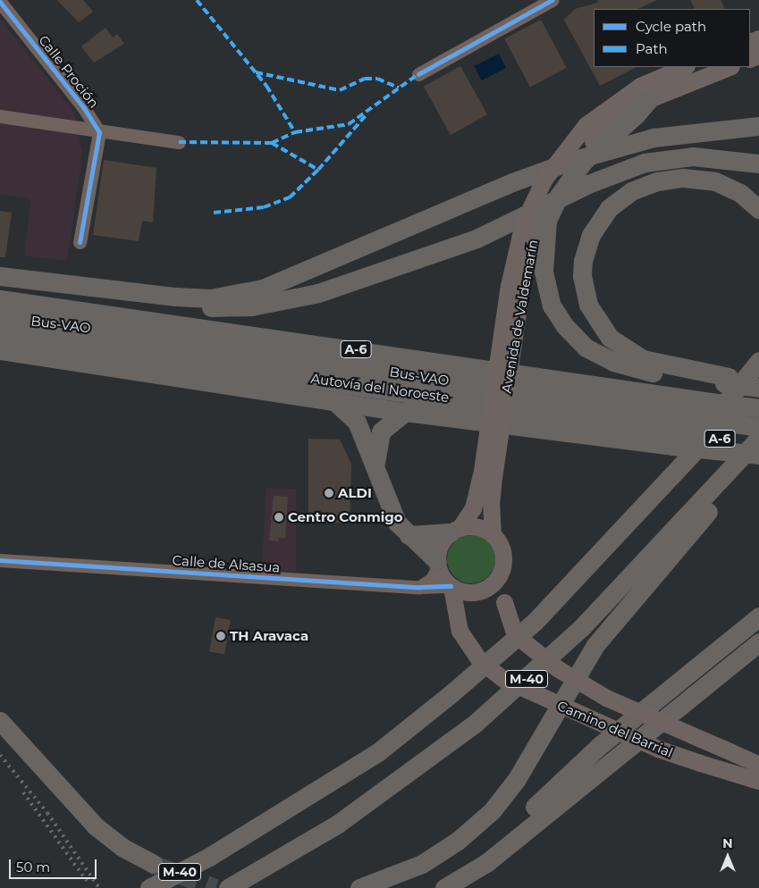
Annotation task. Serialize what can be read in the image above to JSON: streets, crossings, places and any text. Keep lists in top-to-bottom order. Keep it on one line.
{"streets":{"highway":["Bus-VAO","A-6","Autovía del Noroeste","M-40"],"main road":["Avenida de Valdemarín","Camino del Barrial"],"street":["Calle Proción","Calle de Alsasua"]},"crossings":[["Avenida de Valdemarín","Calle de Alsasua"],["Avenida de Valdemarín","Camino del Barrial"],["Calle de Alsasua","Camino del Barrial"]],"places":["ALDI","Centro Conmigo","TH Aravaca"],"legend":["Cycle path","Path"],"scale_bar":"50 m","north":"top"}
